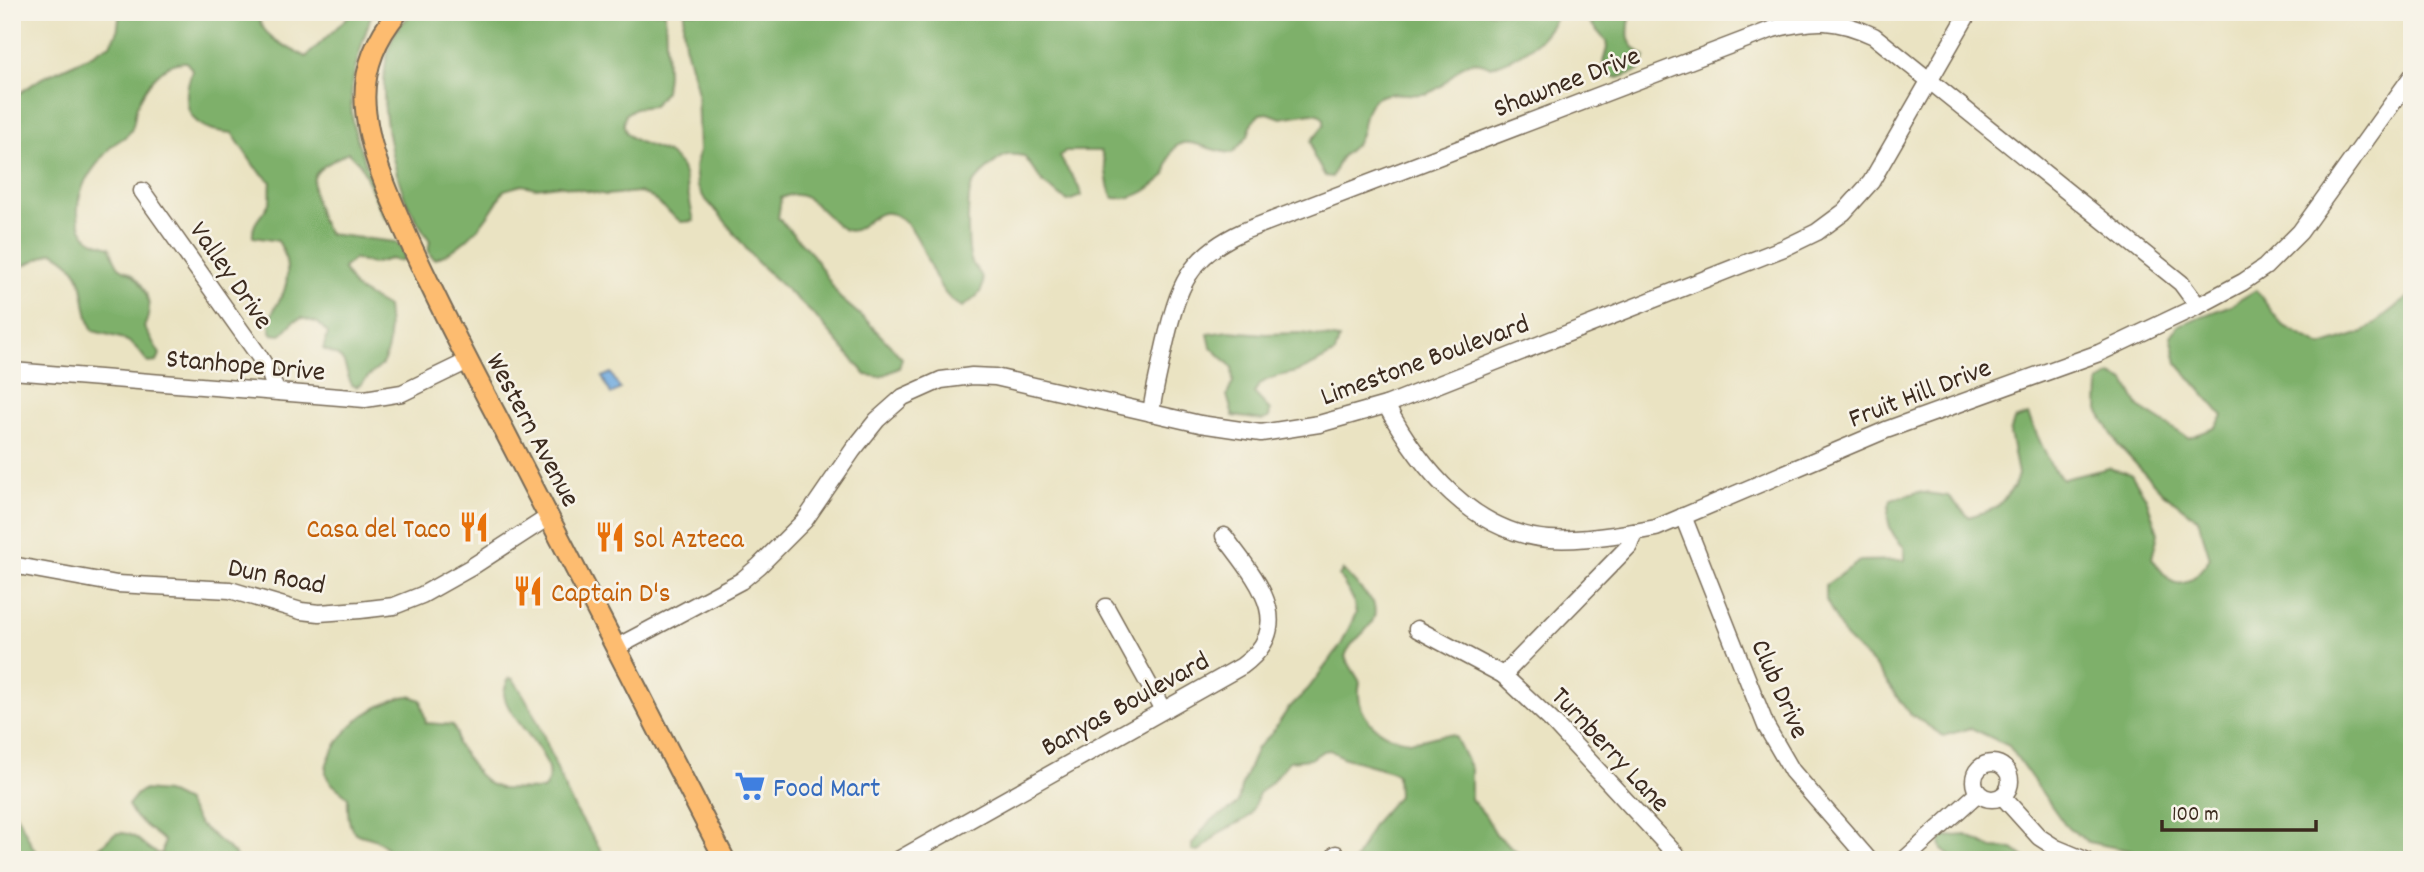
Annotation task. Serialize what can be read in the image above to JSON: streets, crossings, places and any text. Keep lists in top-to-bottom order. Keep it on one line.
{"streets":{"main road":["Western Avenue"],"street":["Shawnee Drive","Valley Drive","Limestone Boulevard","Stanhope Drive","Fruit Hill Drive","Dun Road","Club Drive","Banyas Boulevard","Turnberry Lane"]},"crossings":[["Shawnee Drive","Limestone Boulevard"],["Shawnee Drive","Fruit Hill Drive"],["Valley Drive","Stanhope Drive"],["Limestone Boulevard","Western Avenue"],["Stanhope Drive","Western Avenue"],["Fruit Hill Drive","Club Drive"],["Western Avenue","Dun Road"]],"places":{"restaurant":["Casa del Taco","Sol Azteca","Captain D's"],"supermarket":["Food Mart"]},"scale_bar":"100 m"}
